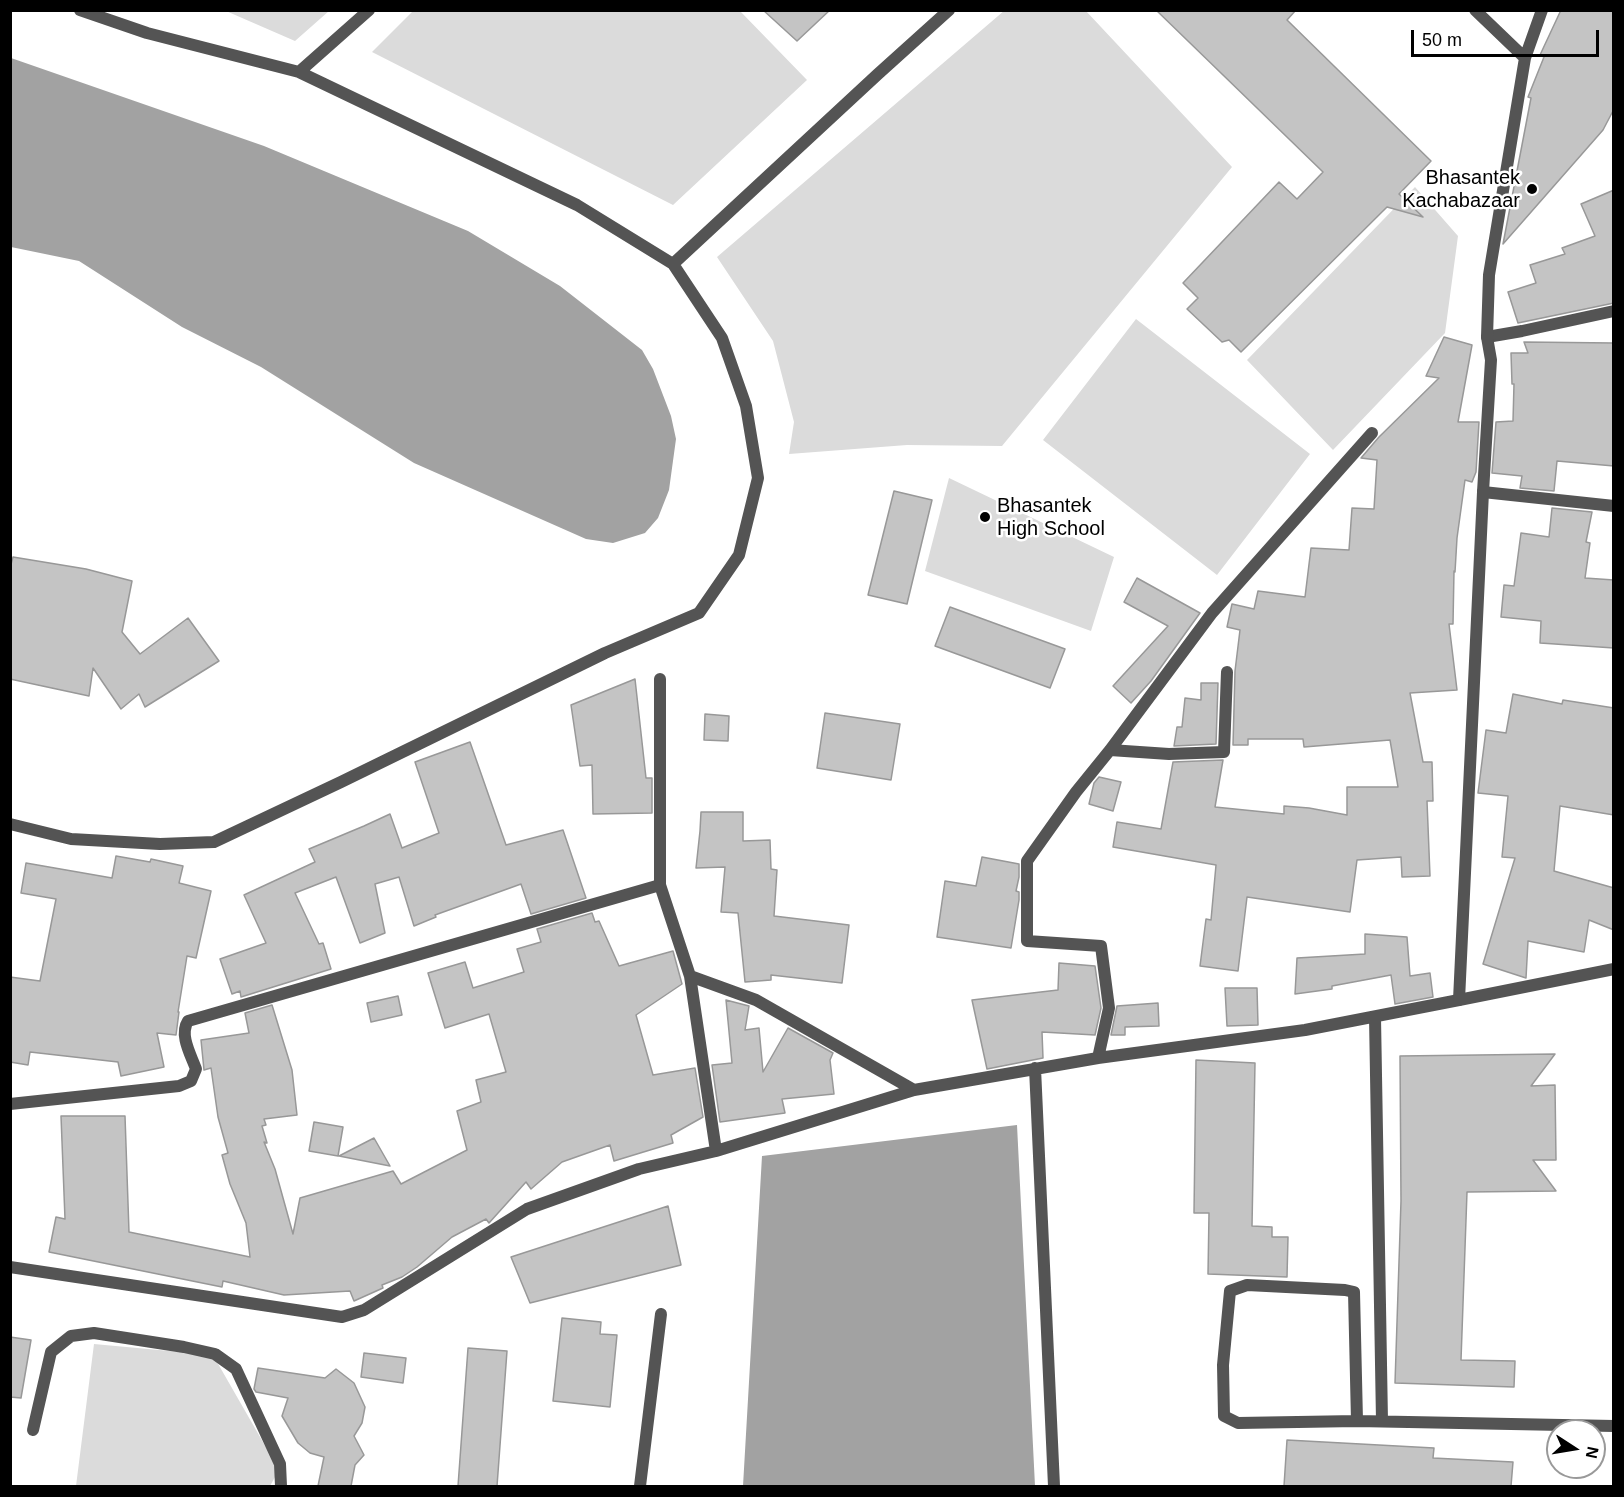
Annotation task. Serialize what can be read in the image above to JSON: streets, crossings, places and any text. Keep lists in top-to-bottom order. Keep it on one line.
{"places":["Bhasantek Kachabazaar","Bhasantek High School"],"scale_bar":"50 m","north":"right"}
